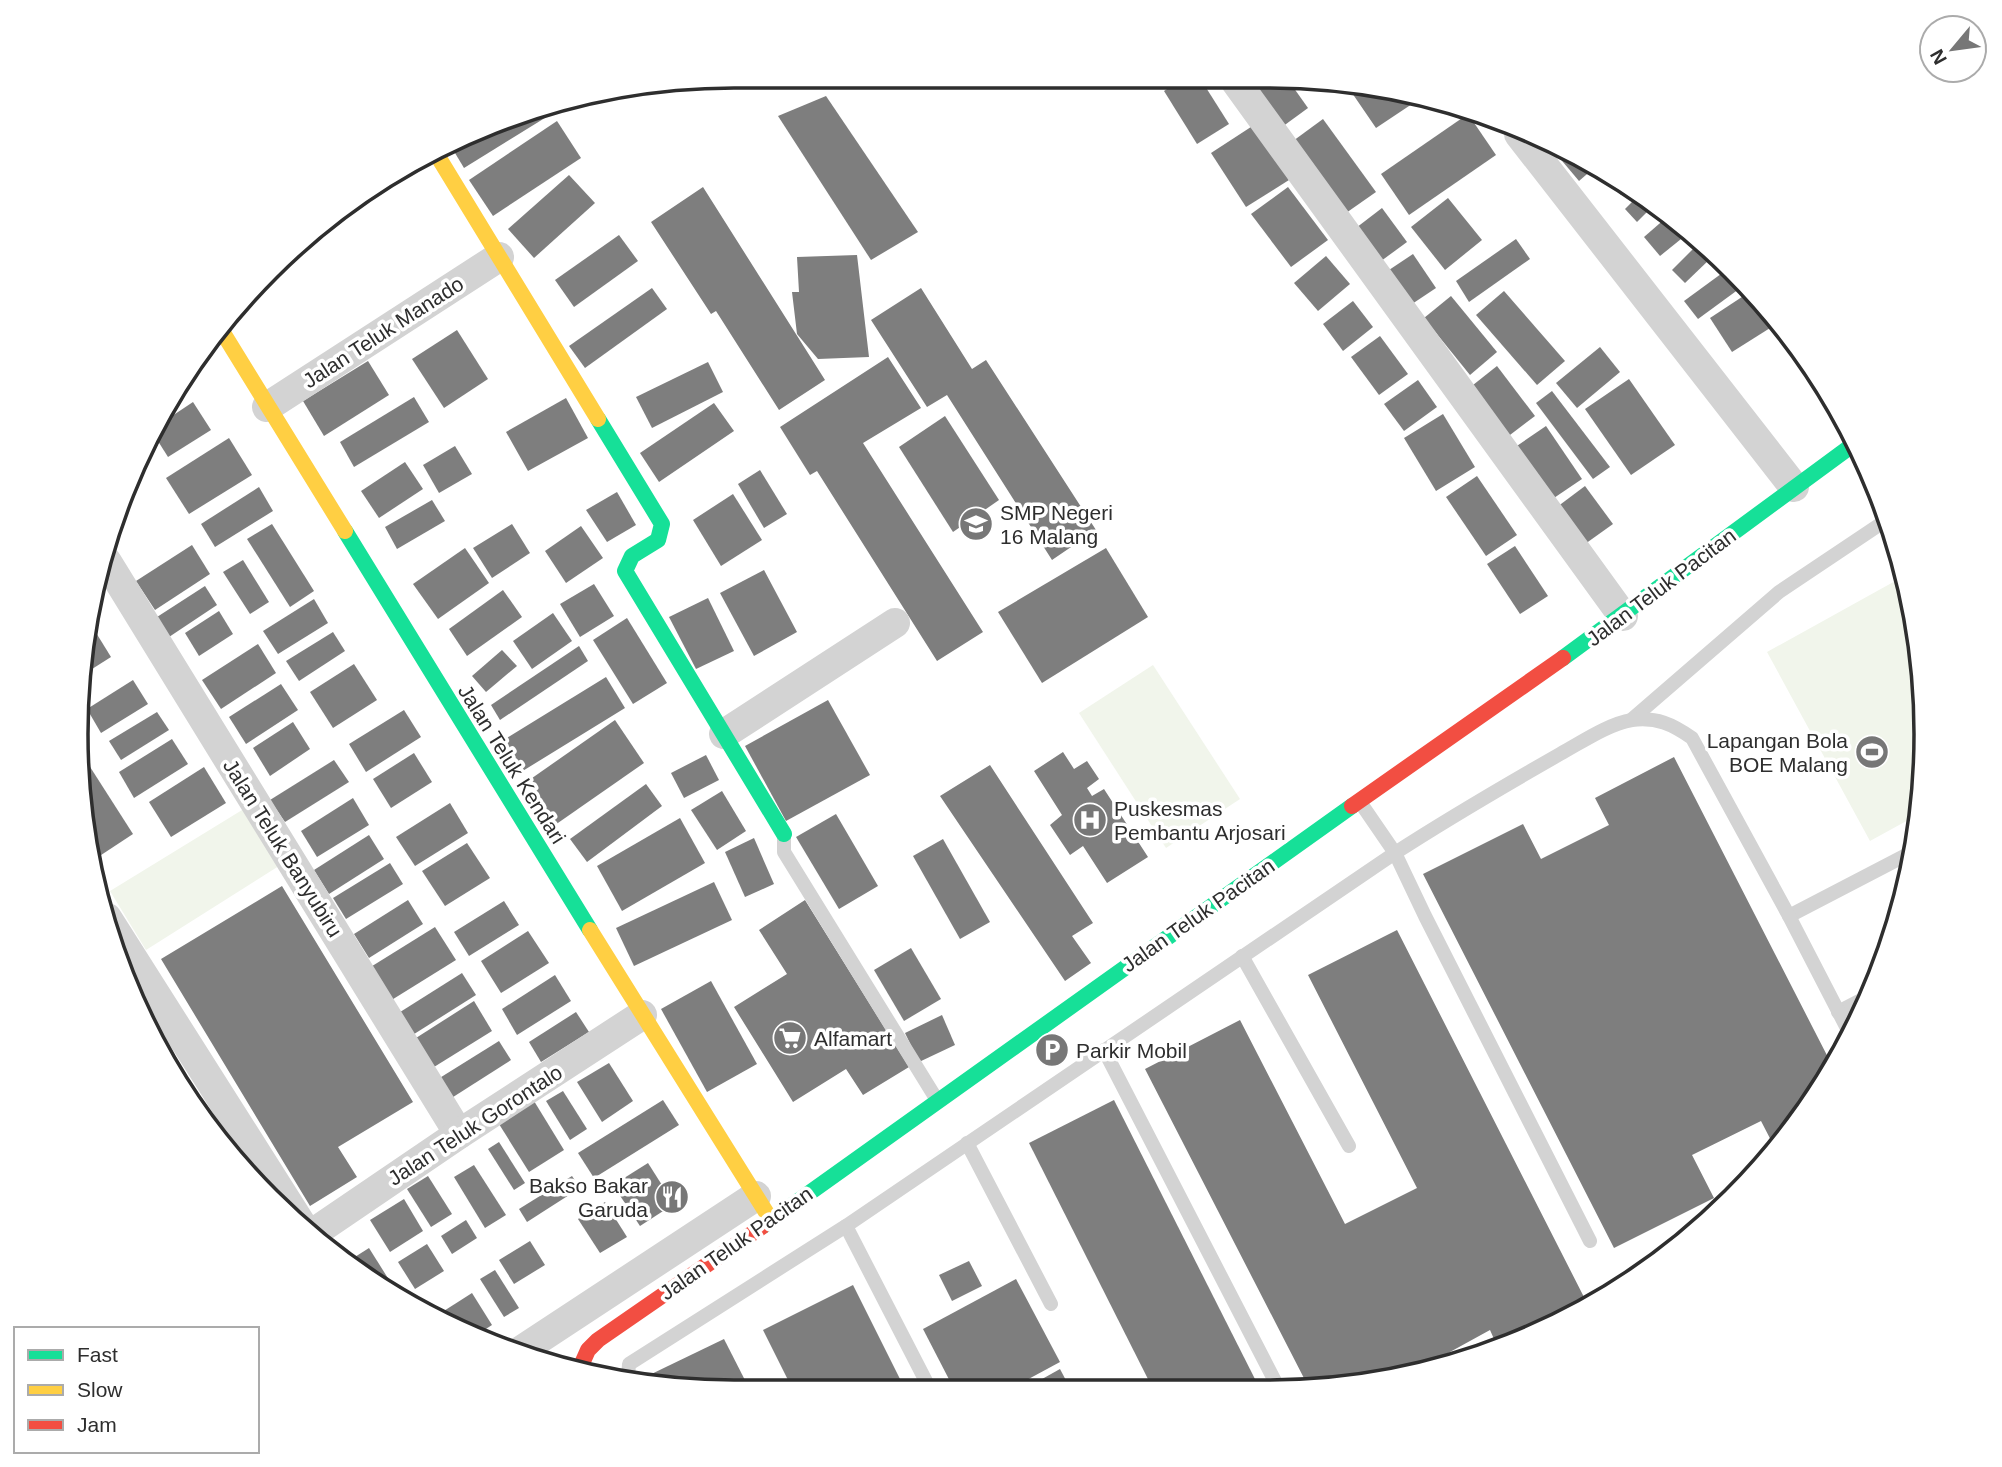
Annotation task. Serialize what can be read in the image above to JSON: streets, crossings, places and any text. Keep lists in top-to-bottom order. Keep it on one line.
{"streets":{"street":["Jalan Teluk Manado","Jalan Teluk Pacitan","Jalan Teluk Kendari","Jalan Teluk Banyubiru","Jalan Teluk Gorontalo"]},"crossings":[["Jalan Teluk Manado","Jalan Teluk Kendari"],["Jalan Teluk Pacitan","Jalan Teluk Kendari"],["Jalan Teluk Kendari","Jalan Teluk Gorontalo"],["Jalan Teluk Banyubiru","Jalan Teluk Gorontalo"]],"places":{"school or university":["SMP Negeri 16 Malang"],"sports":["Lapangan Bola BOE Malang"],"hospital":["Puskesmas Pembantu Arjosari"],"supermarket":["Alfamart"],"parking":["Parkir Mobil"],"restaurant":["Bakso Bakar Garuda"]},"legend":["Fast","Slow","Jam"],"north":"bottom left"}
